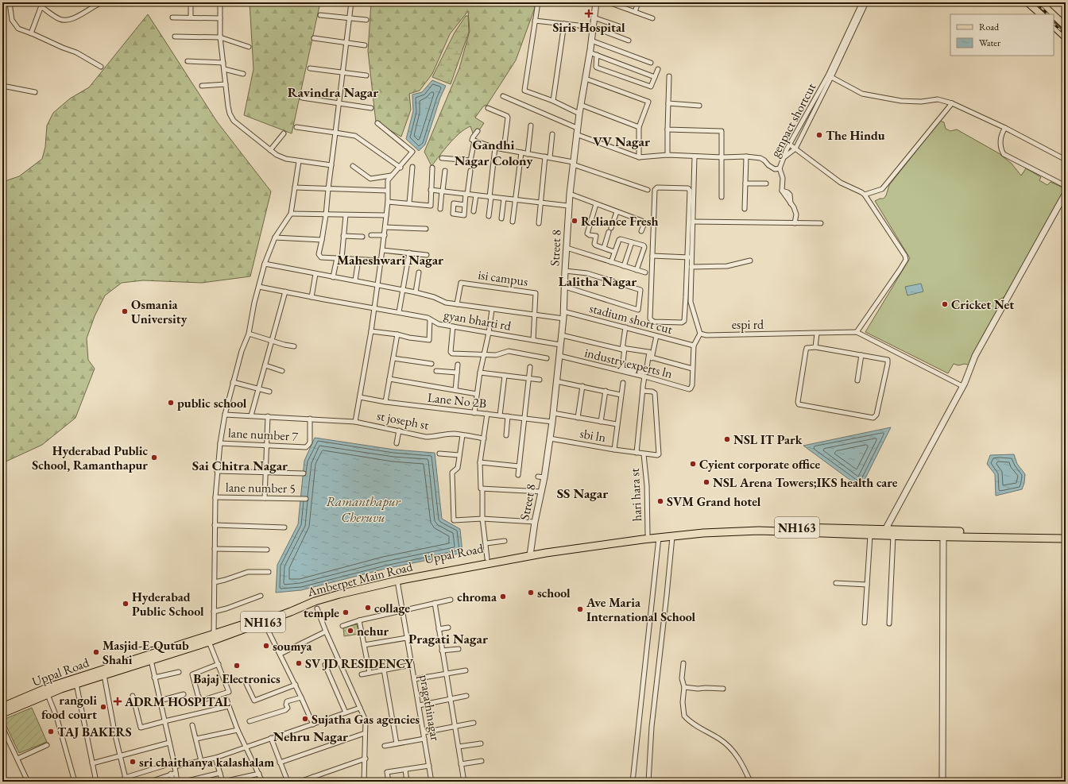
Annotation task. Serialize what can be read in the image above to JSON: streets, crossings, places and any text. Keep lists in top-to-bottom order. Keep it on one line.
{"streets":{"highway":["NH163","Uppal Road","Amberpet Main Road"],"street":["genpact shortcut","Street 8","isi campus","stadium short cut","gyan bharti rd","espi rd","industry experts ln","Lane No 2B","st joseph st","lane number 7","sbi ln","lane number 5","hari hara st","pragathinagar"]},"crossings":[["Street 8","stadium short cut"],["Street 8","gyan bharti rd"],["Street 8","industry experts ln"],["Street 8","Lane No 2B"],["Street 8","sbi ln"],["Street 8","NH163"],["Street 8","Uppal Road"],["Street 8","Amberpet Main Road"],["isi campus","gyan bharti rd"],["st joseph st","lane number 7"],["hari hara st","NH163"],["NH163","Uppal Road"],["NH163","Amberpet Main Road"],["Uppal Road","Amberpet Main Road"],["Amberpet Main Road","pragathinagar"]],"districts":["Ravindra Nagar","VV Nagar","Gandhi Nagar Colony","Maheshwari Nagar","Lalitha Nagar","Sai Chitra Nagar","SS Nagar","Pragati Nagar","Nehru Nagar"],"water":["Ramanthapur Cheruvu"],"places":{"health":["Siris Hospital","ADRM HOSPITAL"],"other":["The Hindu","Reliance Fresh","Cricket Net","Osmania University","public school","NSL IT Park","Hyderabad Public School, Ramanthapur","Cyient corporate office","NSL Arena Towers;IKS health care","SVM Grand hotel","school","chroma","Hyderabad Public School","collage","Ave Maria International School","temple","nehur","soumya","Masjid-E-Qutub Shahi","SV JD RESIDENCY","Bajaj Electronics","rangoli food court","Sujatha Gas agencies","TAJ BAKERS","sri chaithanya kalashalam"]},"legend":["Road","Water"]}
